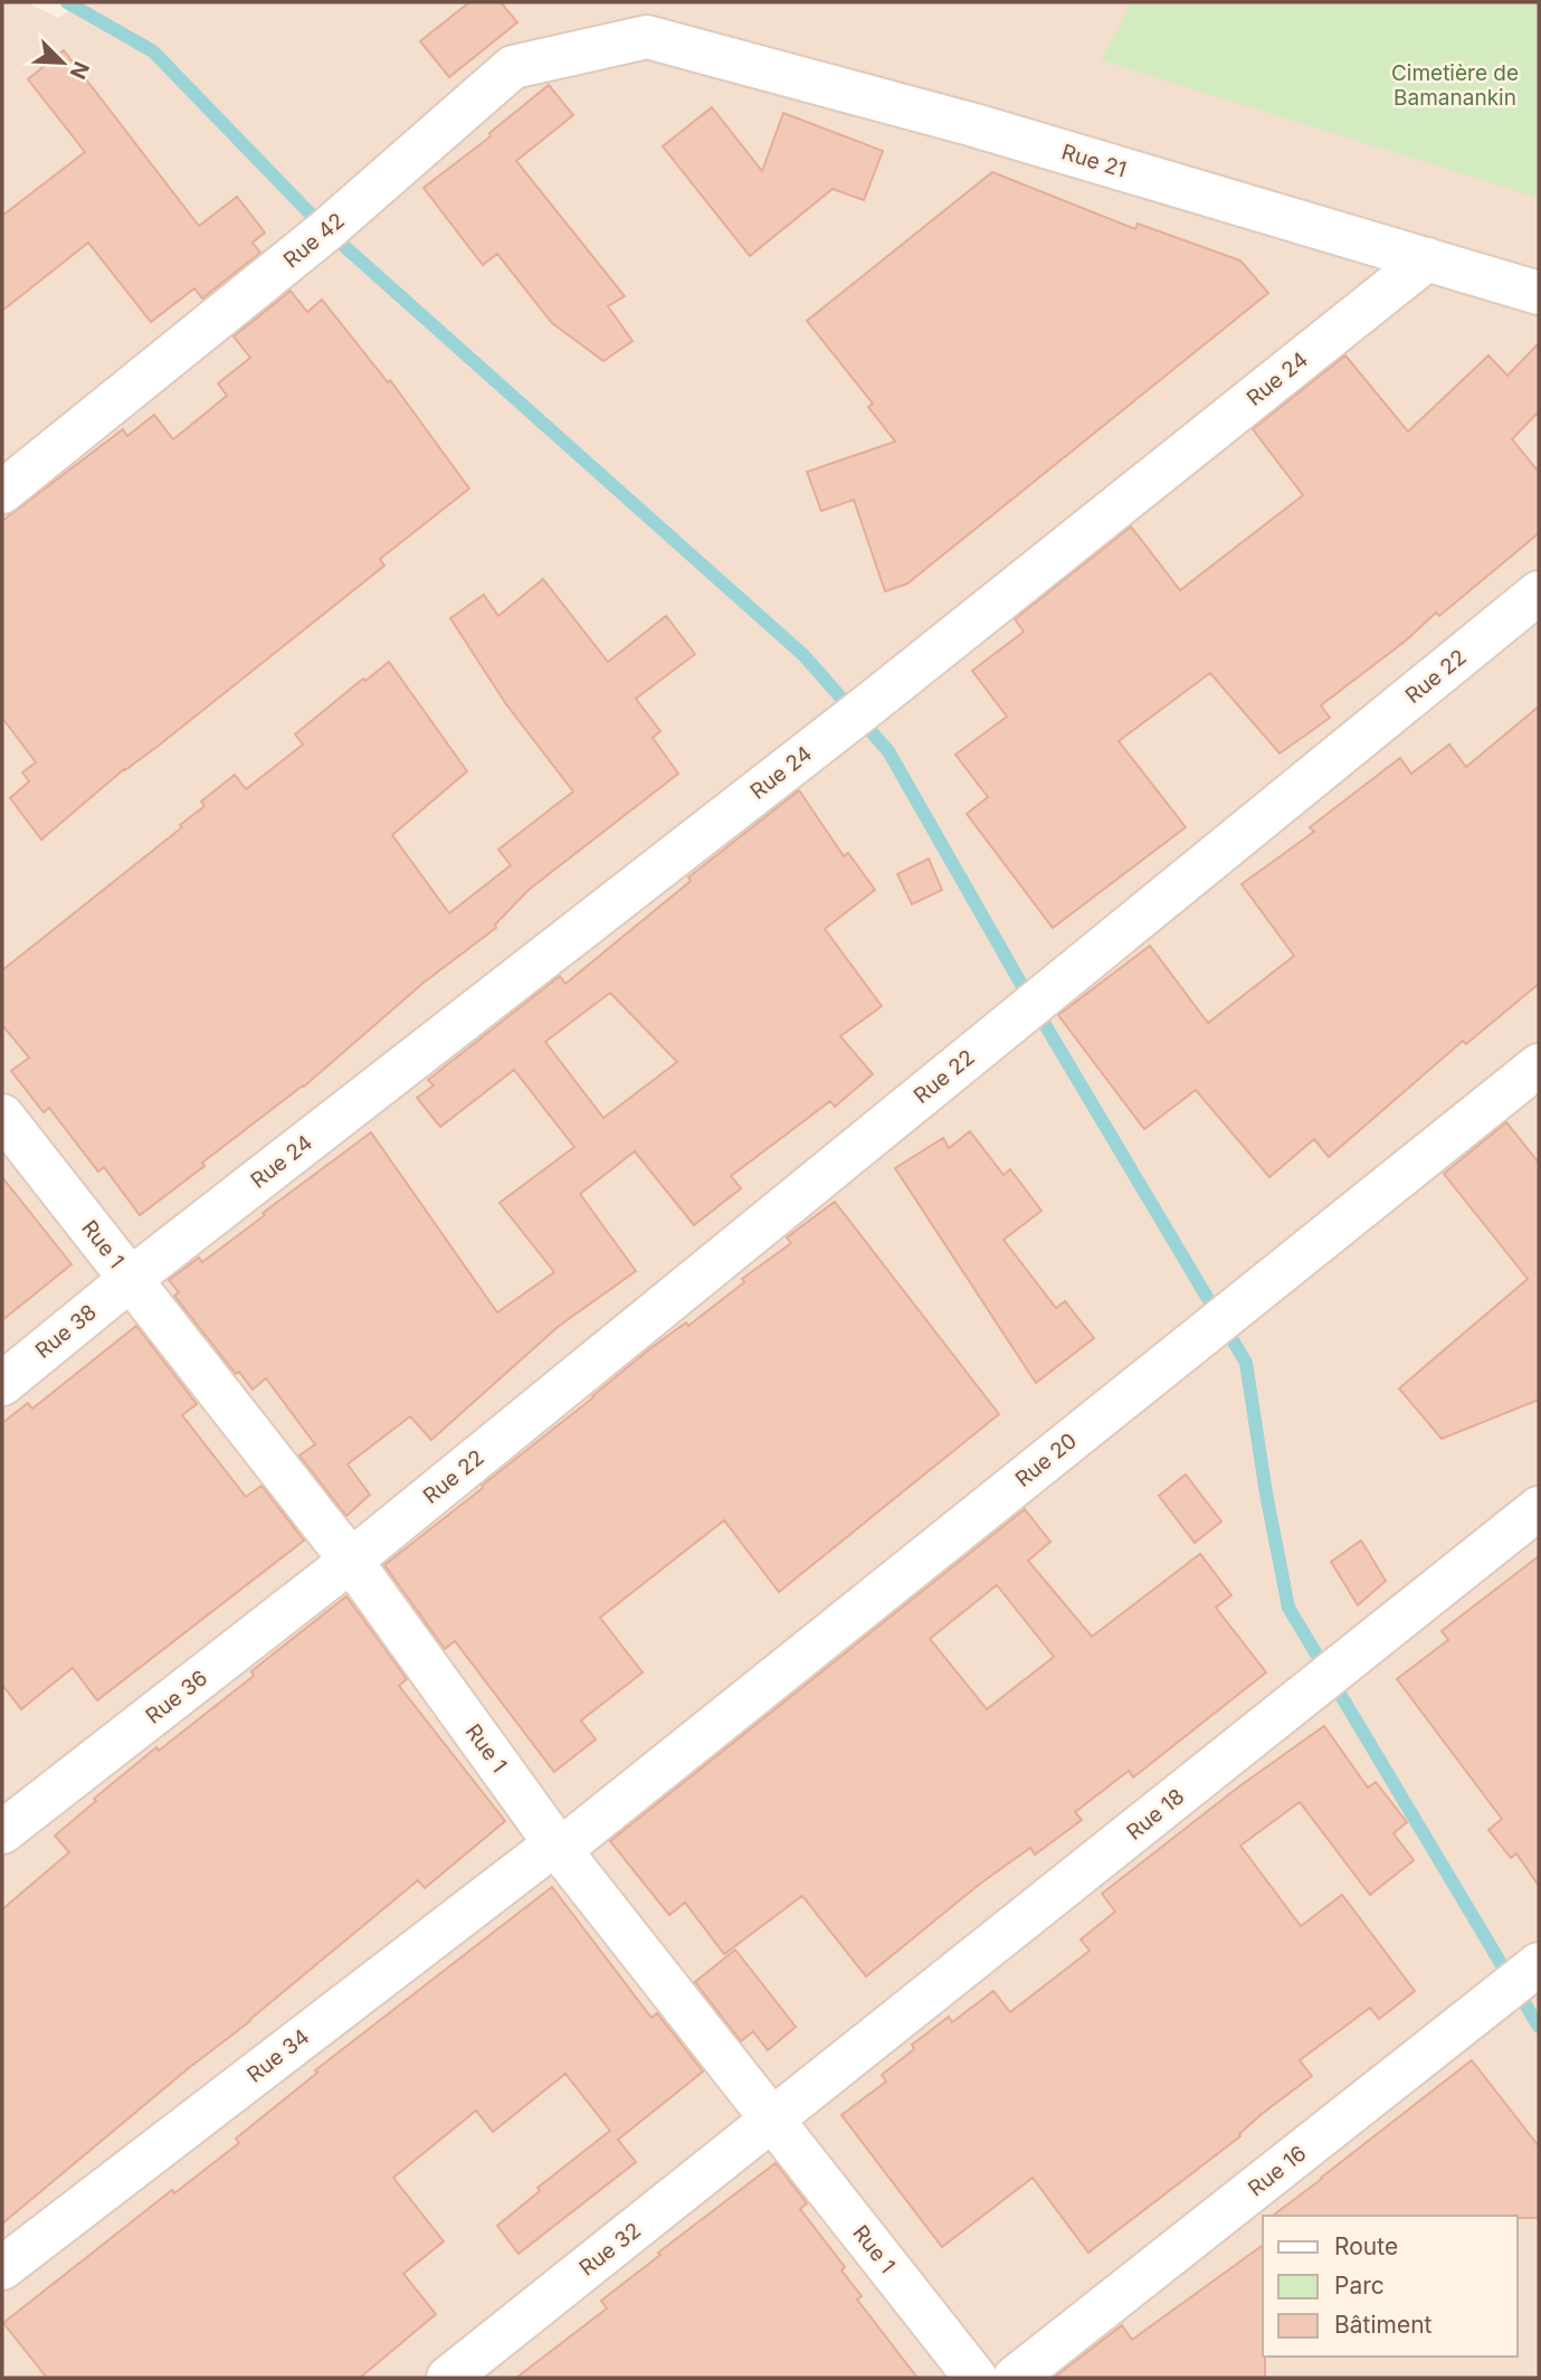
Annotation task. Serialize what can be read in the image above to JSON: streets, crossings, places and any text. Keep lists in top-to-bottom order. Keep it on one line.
{"streets":{"street":["Rue 21","Rue 42","Rue 24","Rue 22","Rue 1","Rue 38","Rue 20","Rue 36","Rue 18","Rue 34","Rue 16","Rue 32"]},"crossings":[["Rue 21","Rue 42"],["Rue 21","Rue 24"],["Rue 24","Rue 1"],["Rue 24","Rue 38"],["Rue 22","Rue 1"],["Rue 22","Rue 36"],["Rue 1","Rue 38"],["Rue 1","Rue 20"],["Rue 1","Rue 36"],["Rue 1","Rue 18"],["Rue 1","Rue 34"],["Rue 1","Rue 32"],["Rue 20","Rue 34"],["Rue 18","Rue 32"]],"parks":["Cimetière de Bamanankin"],"legend":["Route","Parc","Bâtiment"],"north":"bottom right"}
